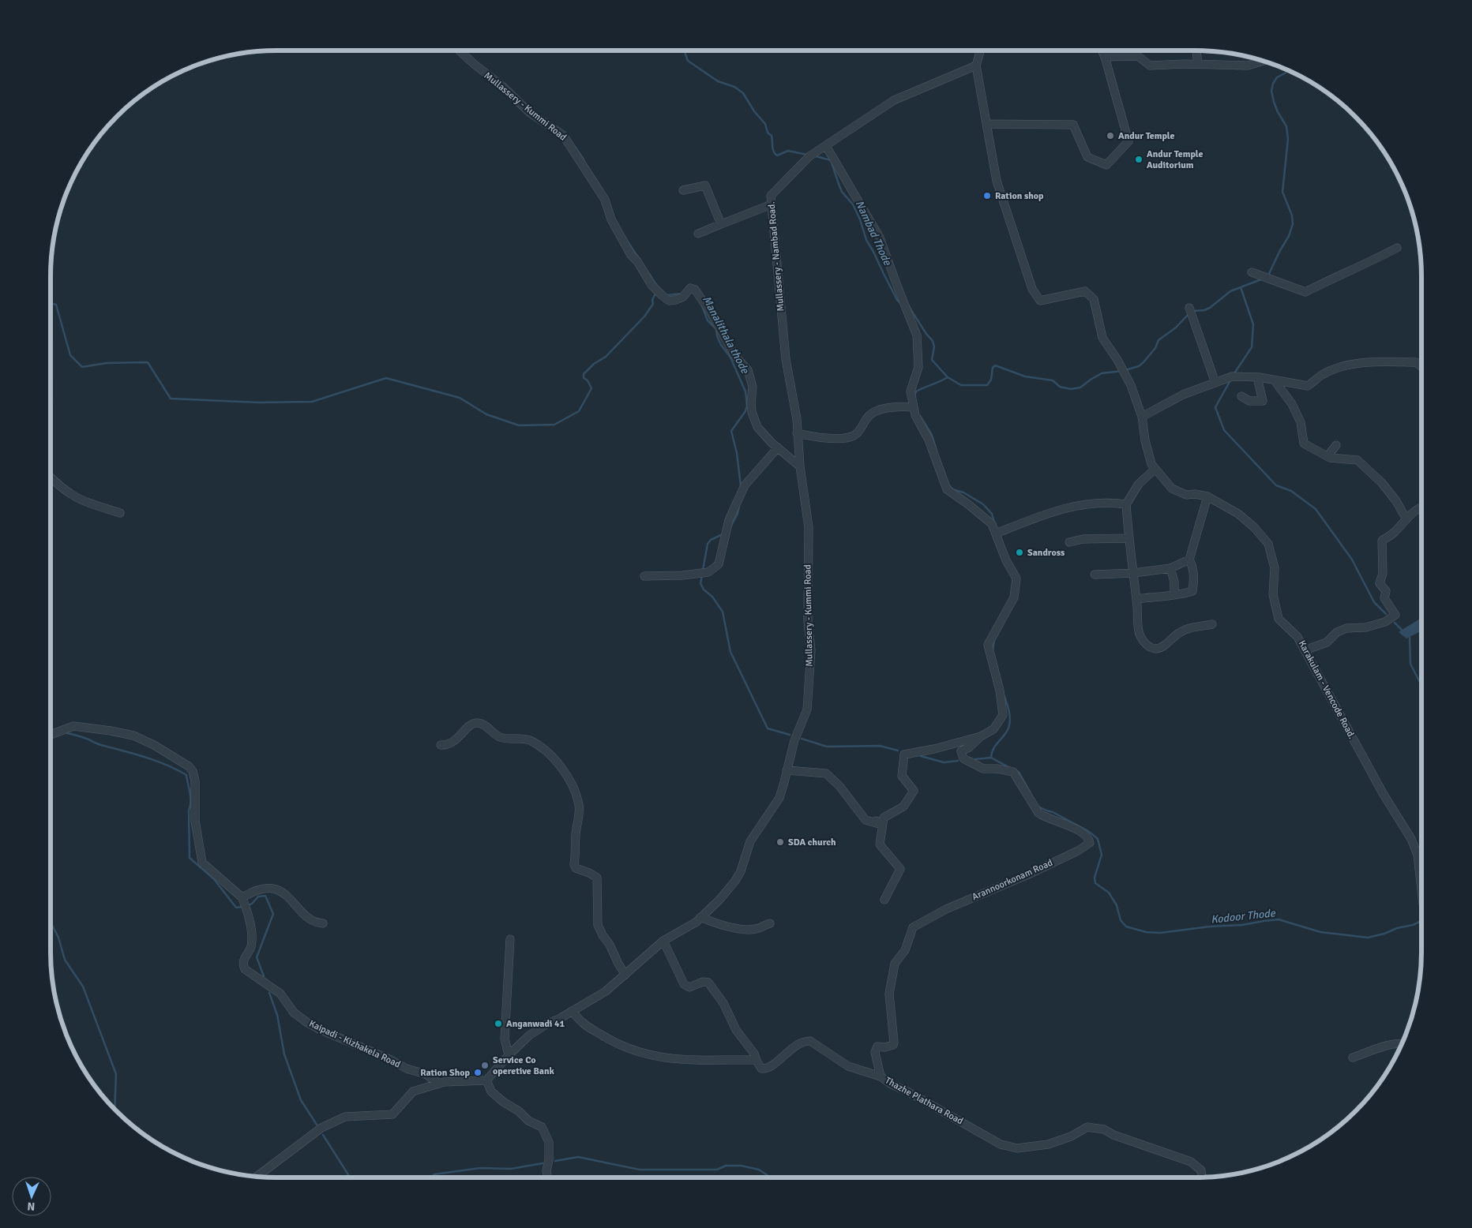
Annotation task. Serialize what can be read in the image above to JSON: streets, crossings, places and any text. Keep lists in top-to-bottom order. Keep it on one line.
{"streets":{"street":["Mullassery - Kummi Road","Mullassery - Nambad Road.","Karakulam - Vencode Road.","Arannoorkonam Road","Kaipadi - Kizhakela Road","Thazhe Plathara Road"]},"crossings":[["Mullassery - Kummi Road","Mullassery - Nambad Road."],["Mullassery - Nambad Road.","Karakulam - Vencode Road."],["Mullassery - Nambad Road.","Arannoorkonam Road"],["Arannoorkonam Road","Thazhe Plathara Road"]],"water":["Nambad Thode","Manalithala thode","Kodoor Thode"],"places":["Andur Temple","Andur Temple Auditorium","Ration shop","Sandross","SDA church","Anganwadi 41","Service Co operetive Bank","Ration Shop"],"north":"bottom"}
